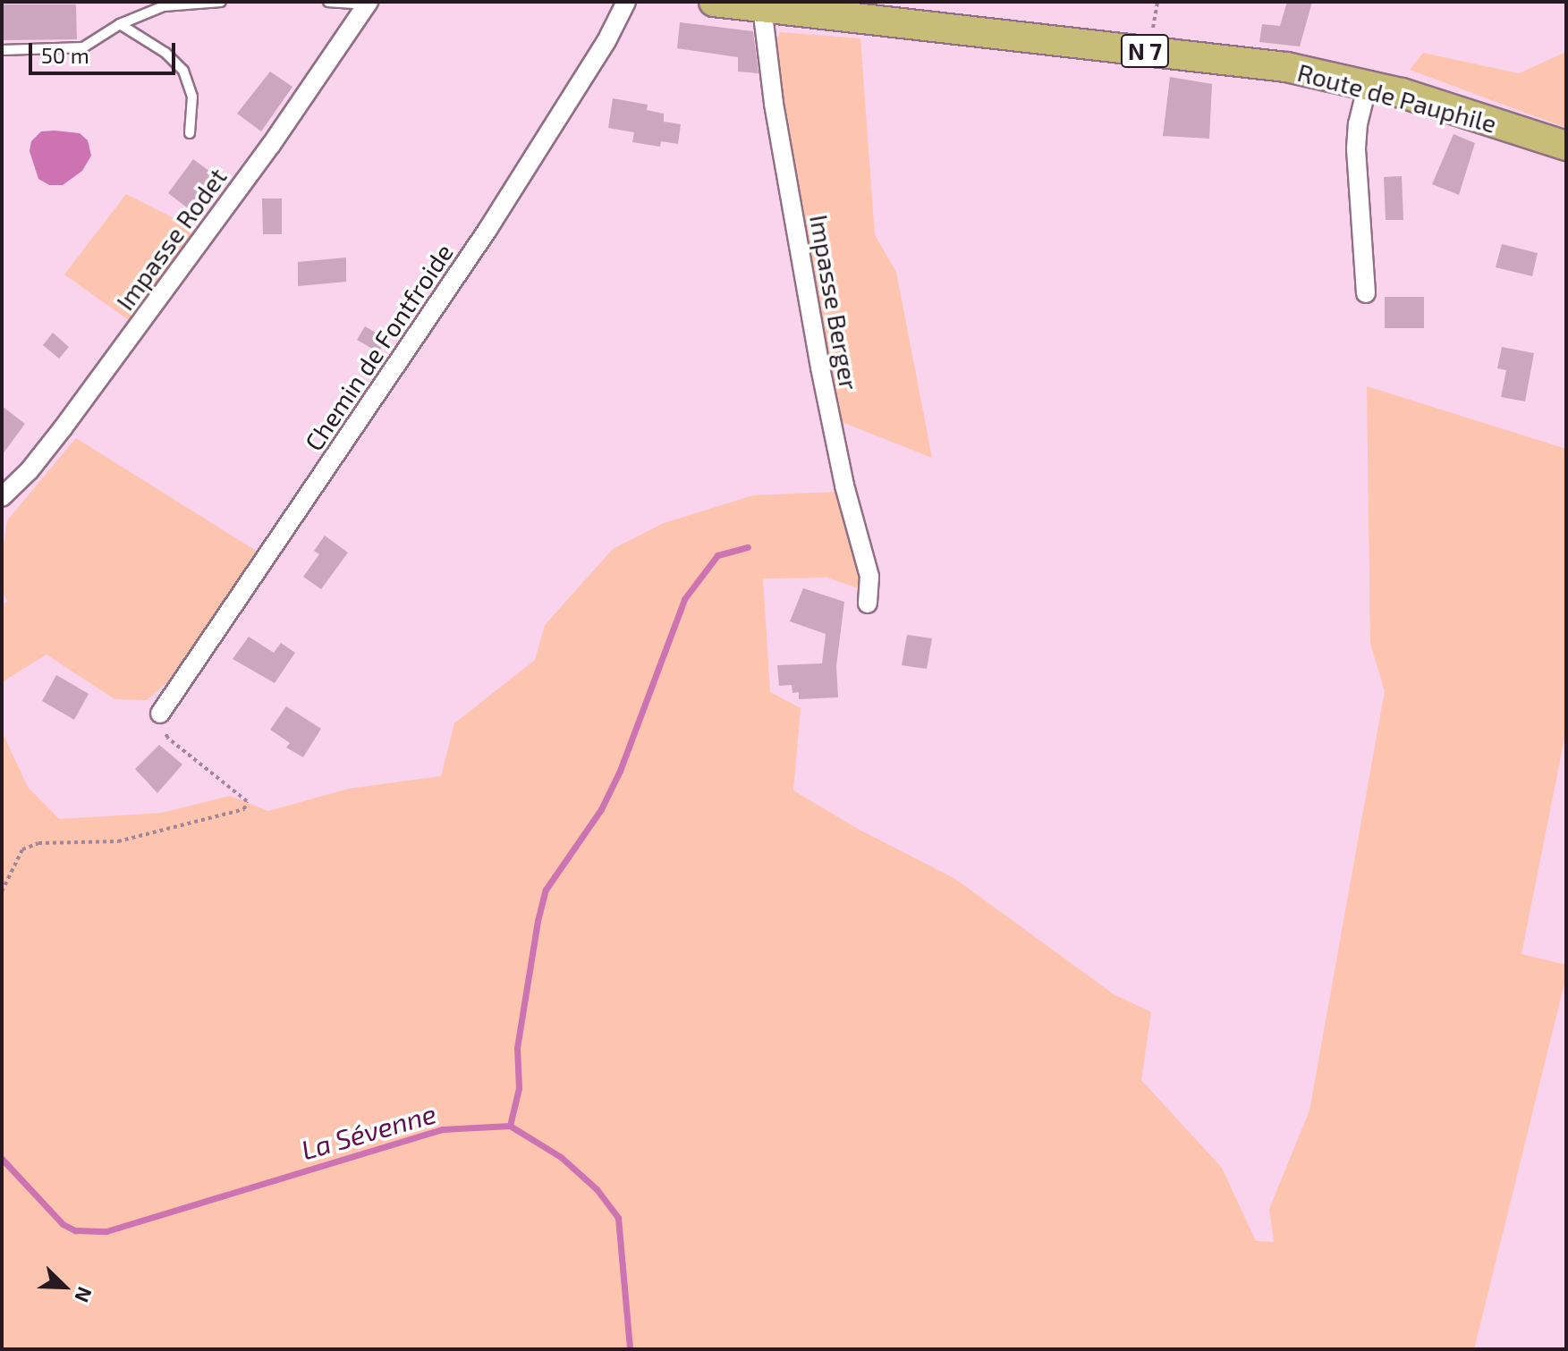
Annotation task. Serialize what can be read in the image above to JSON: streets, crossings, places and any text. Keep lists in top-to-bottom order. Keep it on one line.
{"streets":{"main road":["N 7","Route de Pauphile"],"street":["Impasse Rodet","Impasse Berger","Chemin de Fontfroide"]},"crossings":[["Route de Pauphile","Impasse Berger"]],"water":["La Sévenne"],"scale_bar":"50 m","north":"bottom right"}
